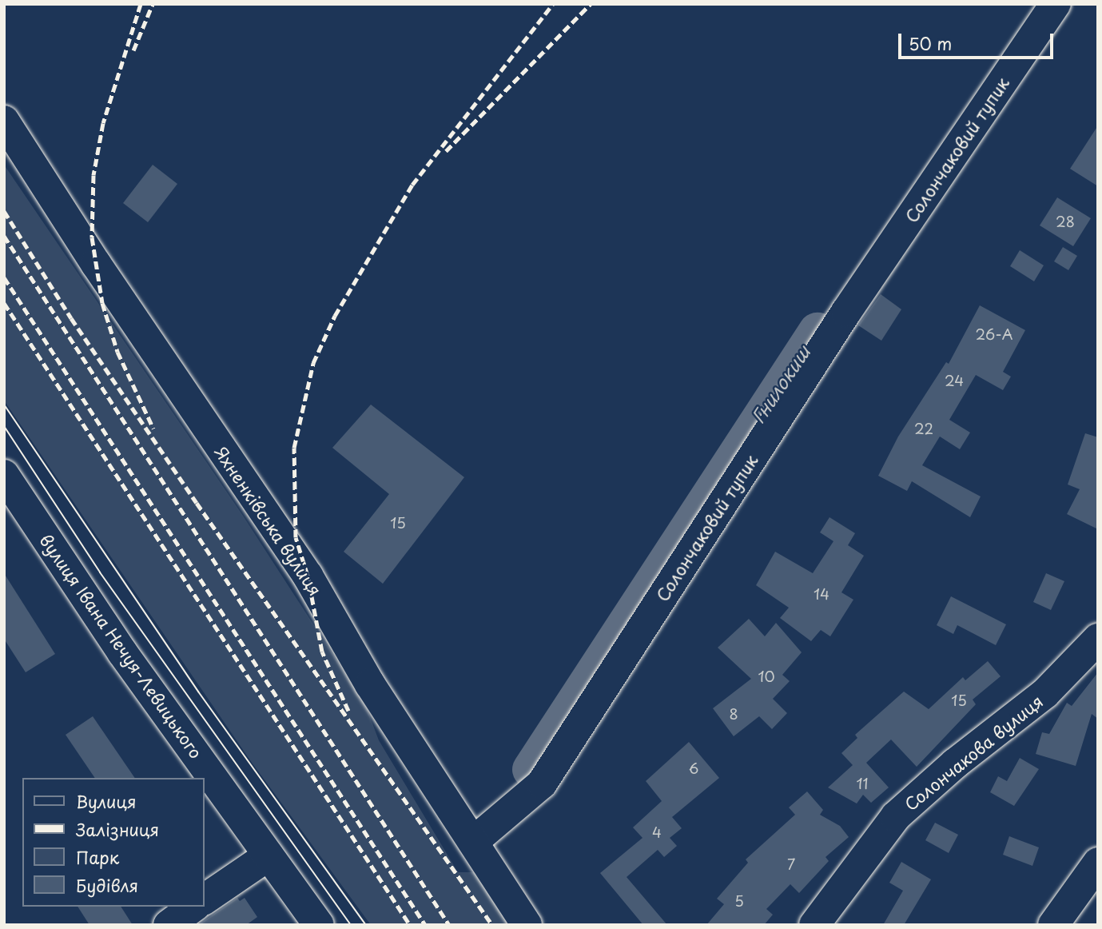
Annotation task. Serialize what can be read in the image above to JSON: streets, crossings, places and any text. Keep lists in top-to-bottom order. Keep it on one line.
{"streets":{"main road":["Солончаковий тупик","Яхненківська вулиця","вулиця Івана Нечуя-Левицького","Солончакова вулиця"]},"crossings":[["Солончаковий тупик","Яхненківська вулиця"]],"water":["Гнилокиш"],"house_numbers":["28","26-А","24","22","15","14","10","15","8","6","11","4","7","5"],"legend":["Вулиця","Залізниця","Парк","Будівля"],"scale_bar":"50 m"}
